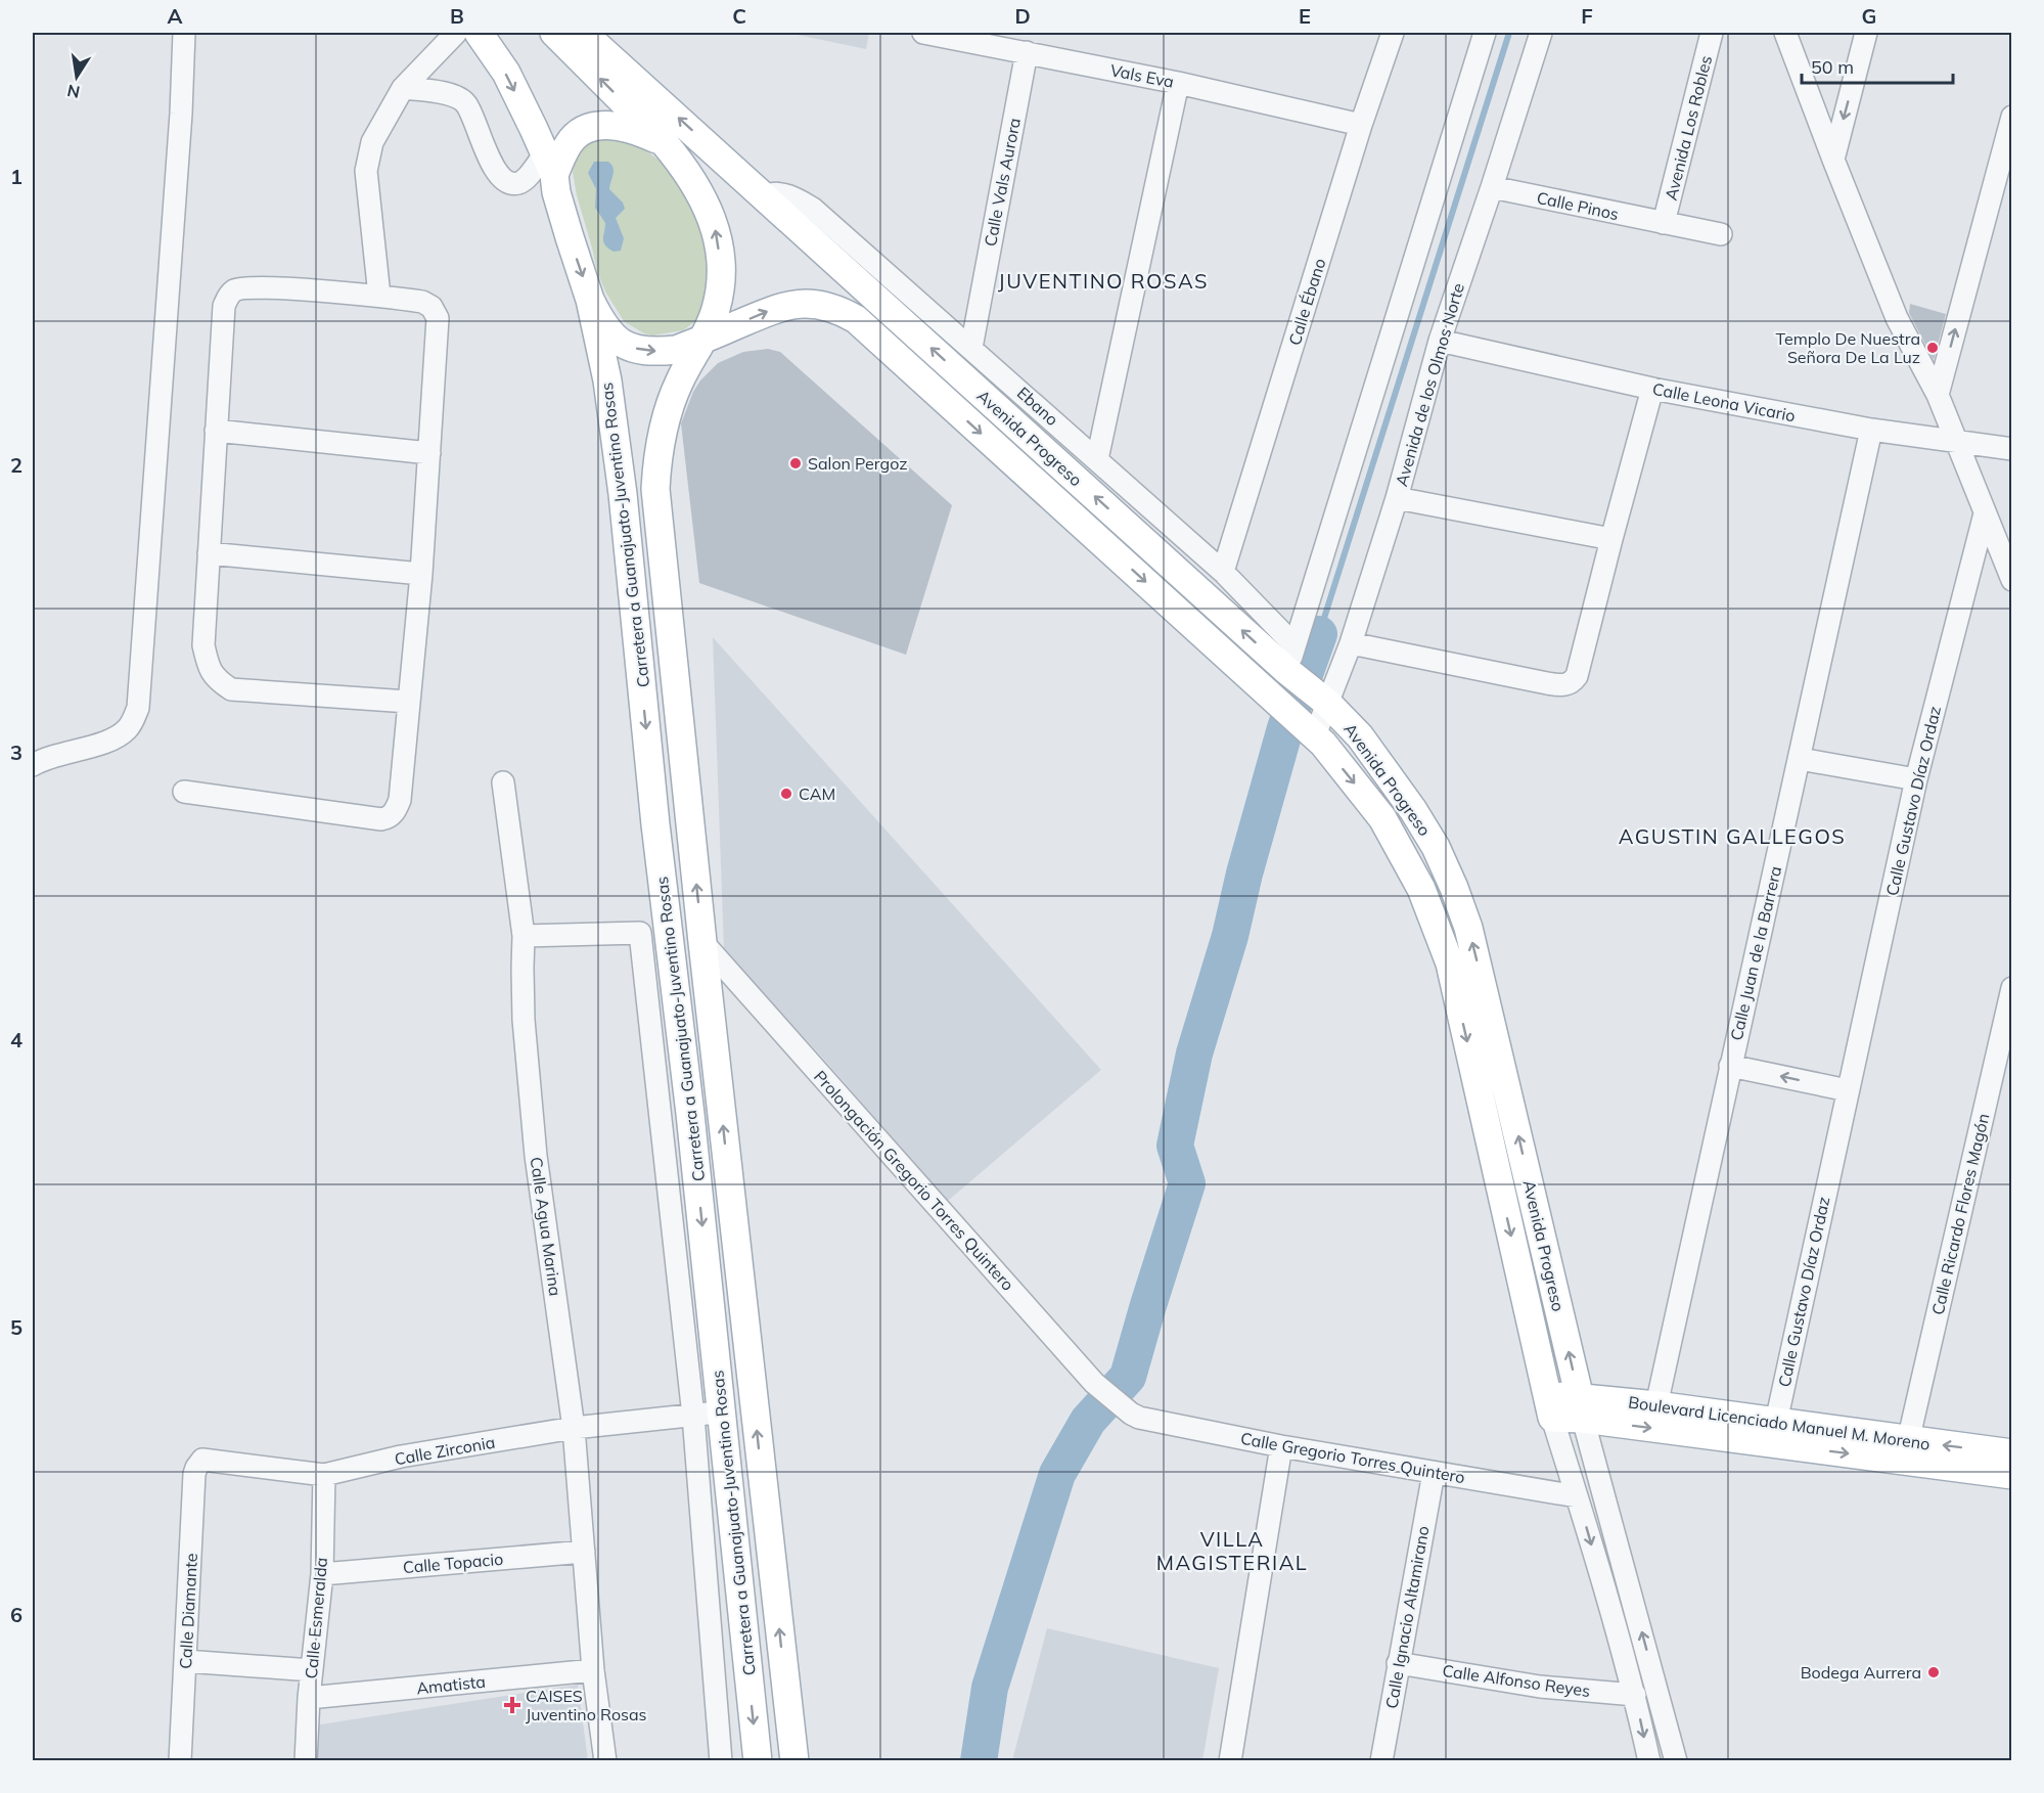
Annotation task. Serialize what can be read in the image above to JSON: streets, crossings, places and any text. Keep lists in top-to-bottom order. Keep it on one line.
{"streets":{"main road":["Avenida Progreso","Carretera a Guanajuato-Juventino Rosas","Boulevard Licenciado Manuel M. Moreno"],"street":["Vals Eva","Avenida Los Robles","Calle Vals Aurora","Calle Pinos","Calle Ébano","Avenida de los Olmos Norte","Calle Leona Vicario","Ebano","Calle Gustavo Díaz Ordaz","Calle Juan de la Barrera","Prolongación Gregorio Torres Quintero","Calle Ricardo Flores Magón","Calle Agua Marina","Calle Zirconia","Calle Gregorio Torres Quintero","Calle Topacio","Calle Diamante","Calle Ignacio Altamirano","Calle Esmeralda","Calle Alfonso Reyes","Amatista"]},"crossings":[["Vals Eva","Calle Vals Aurora"],["Vals Eva","Calle Ébano"],["Avenida Los Robles","Calle Pinos"],["Calle Vals Aurora","Ebano"],["Calle Pinos","Avenida de los Olmos Norte"],["Calle Ébano","Ebano"],["Avenida de los Olmos Norte","Calle Leona Vicario"],["Avenida de los Olmos Norte","Avenida Progreso"],["Calle Leona Vicario","Calle Juan de la Barrera"],["Ebano","Avenida Progreso"],["Avenida Progreso","Carretera a Guanajuato-Juventino Rosas"],["Avenida Progreso","Boulevard Licenciado Manuel M. Moreno"],["Avenida Progreso","Calle Gregorio Torres Quintero"],["Avenida Progreso","Calle Alfonso Reyes"],["Carretera a Guanajuato-Juventino Rosas","Prolongación Gregorio Torres Quintero"],["Carretera a Guanajuato-Juventino Rosas","Calle Zirconia"],["Calle Gustavo Díaz Ordaz","Boulevard Licenciado Manuel M. Moreno"],["Calle Juan de la Barrera","Boulevard Licenciado Manuel M. Moreno"],["Prolongación Gregorio Torres Quintero","Calle Gregorio Torres Quintero"],["Calle Ricardo Flores Magón","Boulevard Licenciado Manuel M. Moreno"],["Calle Agua Marina","Calle Zirconia"],["Calle Agua Marina","Calle Topacio"],["Calle Agua Marina","Amatista"],["Calle Zirconia","Calle Diamante"],["Calle Zirconia","Calle Esmeralda"],["Calle Gregorio Torres Quintero","Calle Ignacio Altamirano"],["Calle Topacio","Calle Esmeralda"],["Calle Ignacio Altamirano","Calle Alfonso Reyes"],["Calle Esmeralda","Amatista"]],"districts":["JUVENTINO ROSAS","AGUSTIN GALLEGOS","VILLA MAGISTERIAL"],"places":{"other":["Templo De Nuestra Señora De La Luz","Salon Pergoz","CAM","Bodega Aurrera"],"health":["CAISES Juventino Rosas"]},"scale_bar":"50 m","north":"bottom","grid":{"columns":["A","B","C","D","E","F","G"],"rows":["1","2","3","4","5","6"]}}
